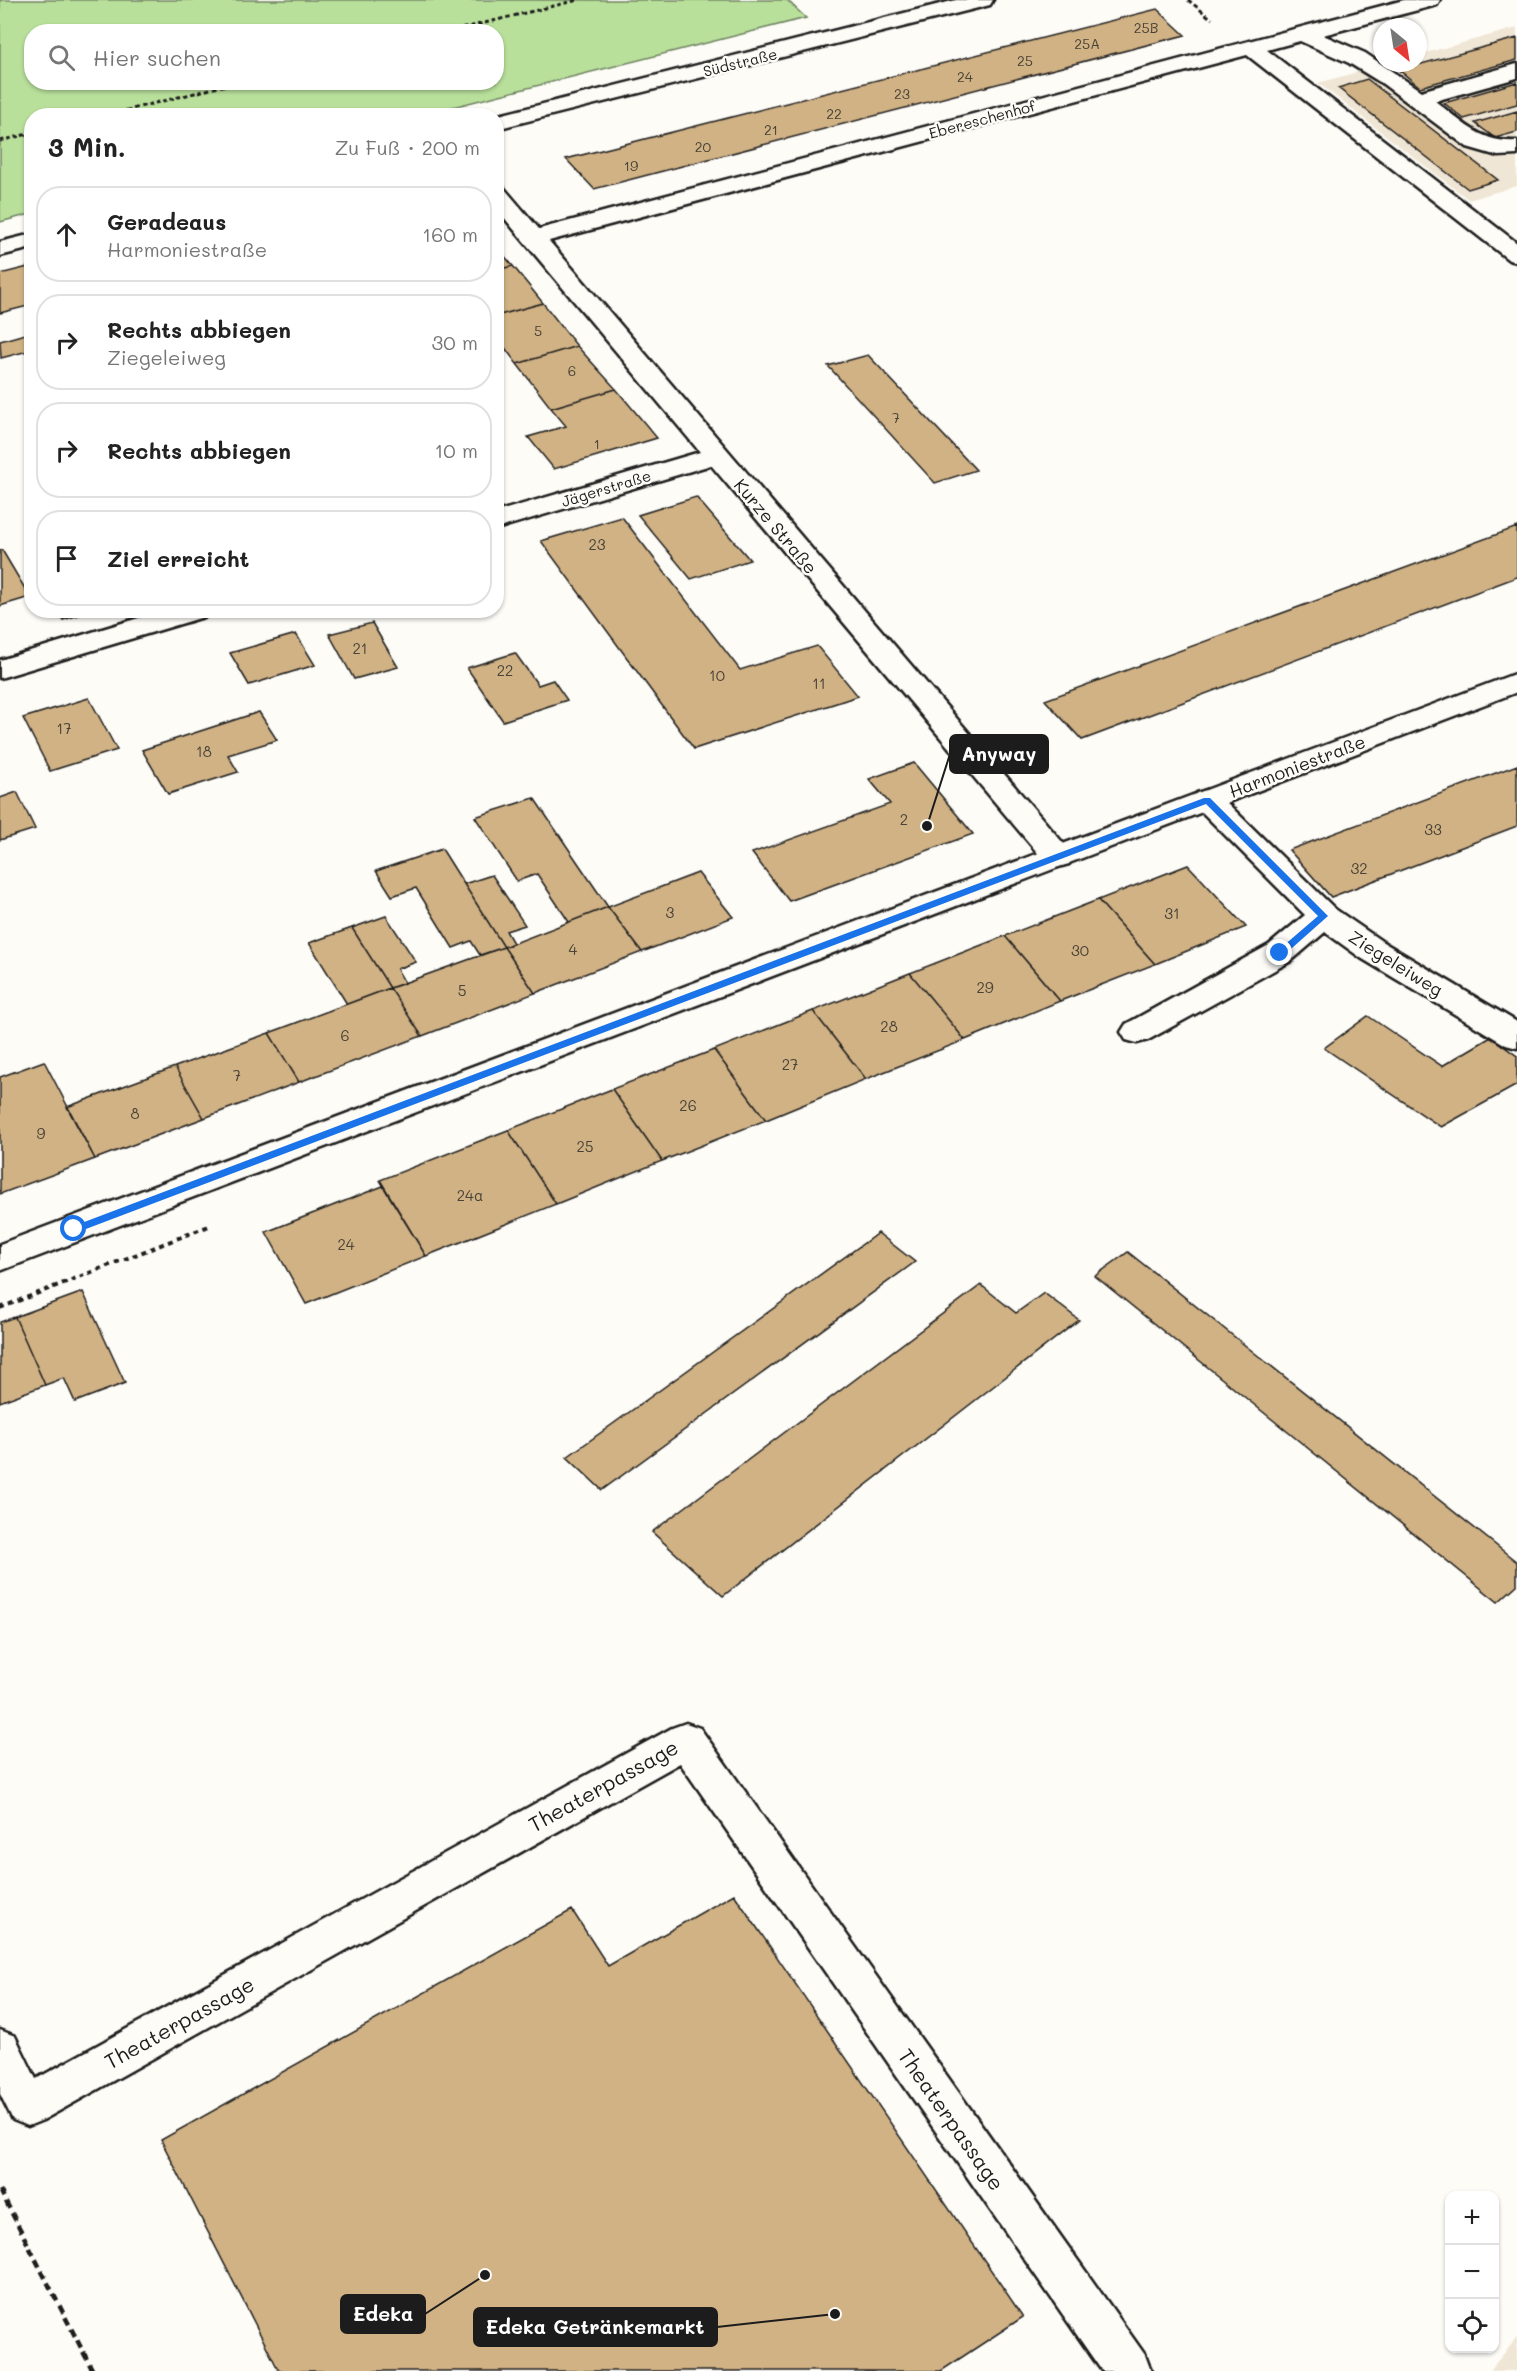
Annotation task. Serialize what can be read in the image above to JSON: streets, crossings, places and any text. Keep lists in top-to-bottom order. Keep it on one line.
{"streets":{"street":["Südstraße","Ebereschenhof","Jägerstraße","Kurze Straße","Harmoniestraße","Ziegeleiweg","Theaterpassage"]},"crossings":[["Ebereschenhof","Kurze Straße"],["Jägerstraße","Kurze Straße"],["Kurze Straße","Harmoniestraße"],["Harmoniestraße","Ziegeleiweg"]],"places":["Anyway","Edeka","Edeka Getränkemarkt"],"house_numbers":["25B","25A","25","24","23","22","21","20","19","5","6","7","1","23","21","22","10","11","17","18","2","33","32","3","31","4","30","29","5","28","6","27","7","26","8","9","25","24a","24"],"north":"bottom right","page":{"search":"Hier suchen","heading":["3 Min.","Zu Fuß · 200 m"],"list":[["Geradeaus","Harmoniestraße","160 m"],["Rechts abbiegen","Ziegeleiweg","30 m"],["Rechts abbiegen","10 m"],"Ziel erreicht"],"map_buttons":["+","−"]}}
